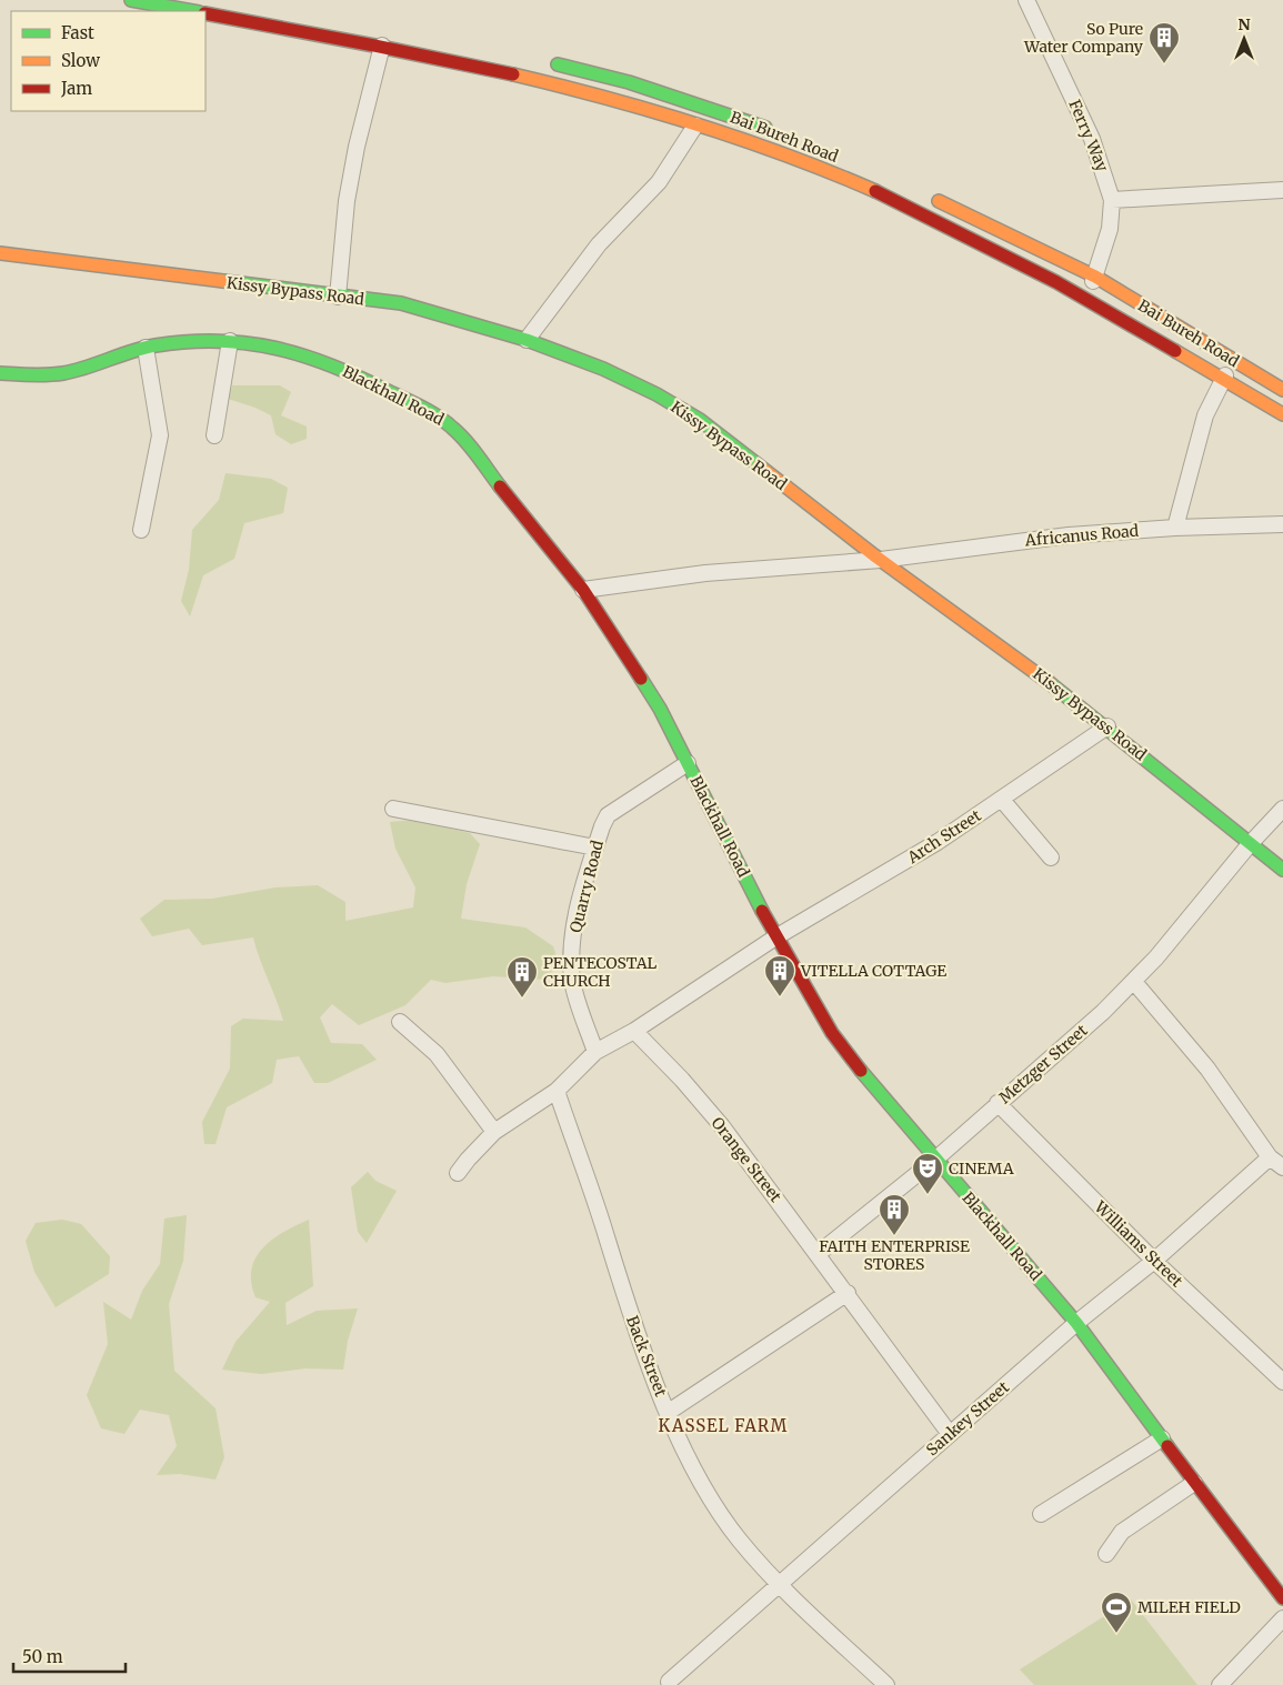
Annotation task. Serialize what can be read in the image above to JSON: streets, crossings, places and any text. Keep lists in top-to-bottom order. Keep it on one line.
{"streets":{"main road":["Bai Bureh Road","Kissy Bypass Road","Blackhall Road"],"street":["Ferry Way","Africanus Road","Arch Street","Quarry Road","Metzger Street","Orange Street","Williams Street","Back Street","Sankey Street"]},"crossings":[["Ferry Way","Bai Bureh Road"],["Kissy Bypass Road","Africanus Road"],["Kissy Bypass Road","Arch Street"],["Kissy Bypass Road","Metzger Street"],["Blackhall Road","Africanus Road"],["Blackhall Road","Arch Street"],["Blackhall Road","Quarry Road"],["Blackhall Road","Metzger Street"],["Blackhall Road","Sankey Street"],["Metzger Street","Orange Street"],["Metzger Street","Williams Street"],["Orange Street","Sankey Street"],["Williams Street","Sankey Street"],["Back Street","Sankey Street"]],"districts":["KASSEL FARM"],"places":{"building":["So Pure Water Company","VITELLA COTTAGE","PENTECOSTAL CHURCH","FAITH ENTERPRISE STORES"],"theatre":["CINEMA"],"sports":["MILEH FIELD"]},"legend":["Fast","Slow","Jam"],"scale_bar":"50 m","north":"top"}
